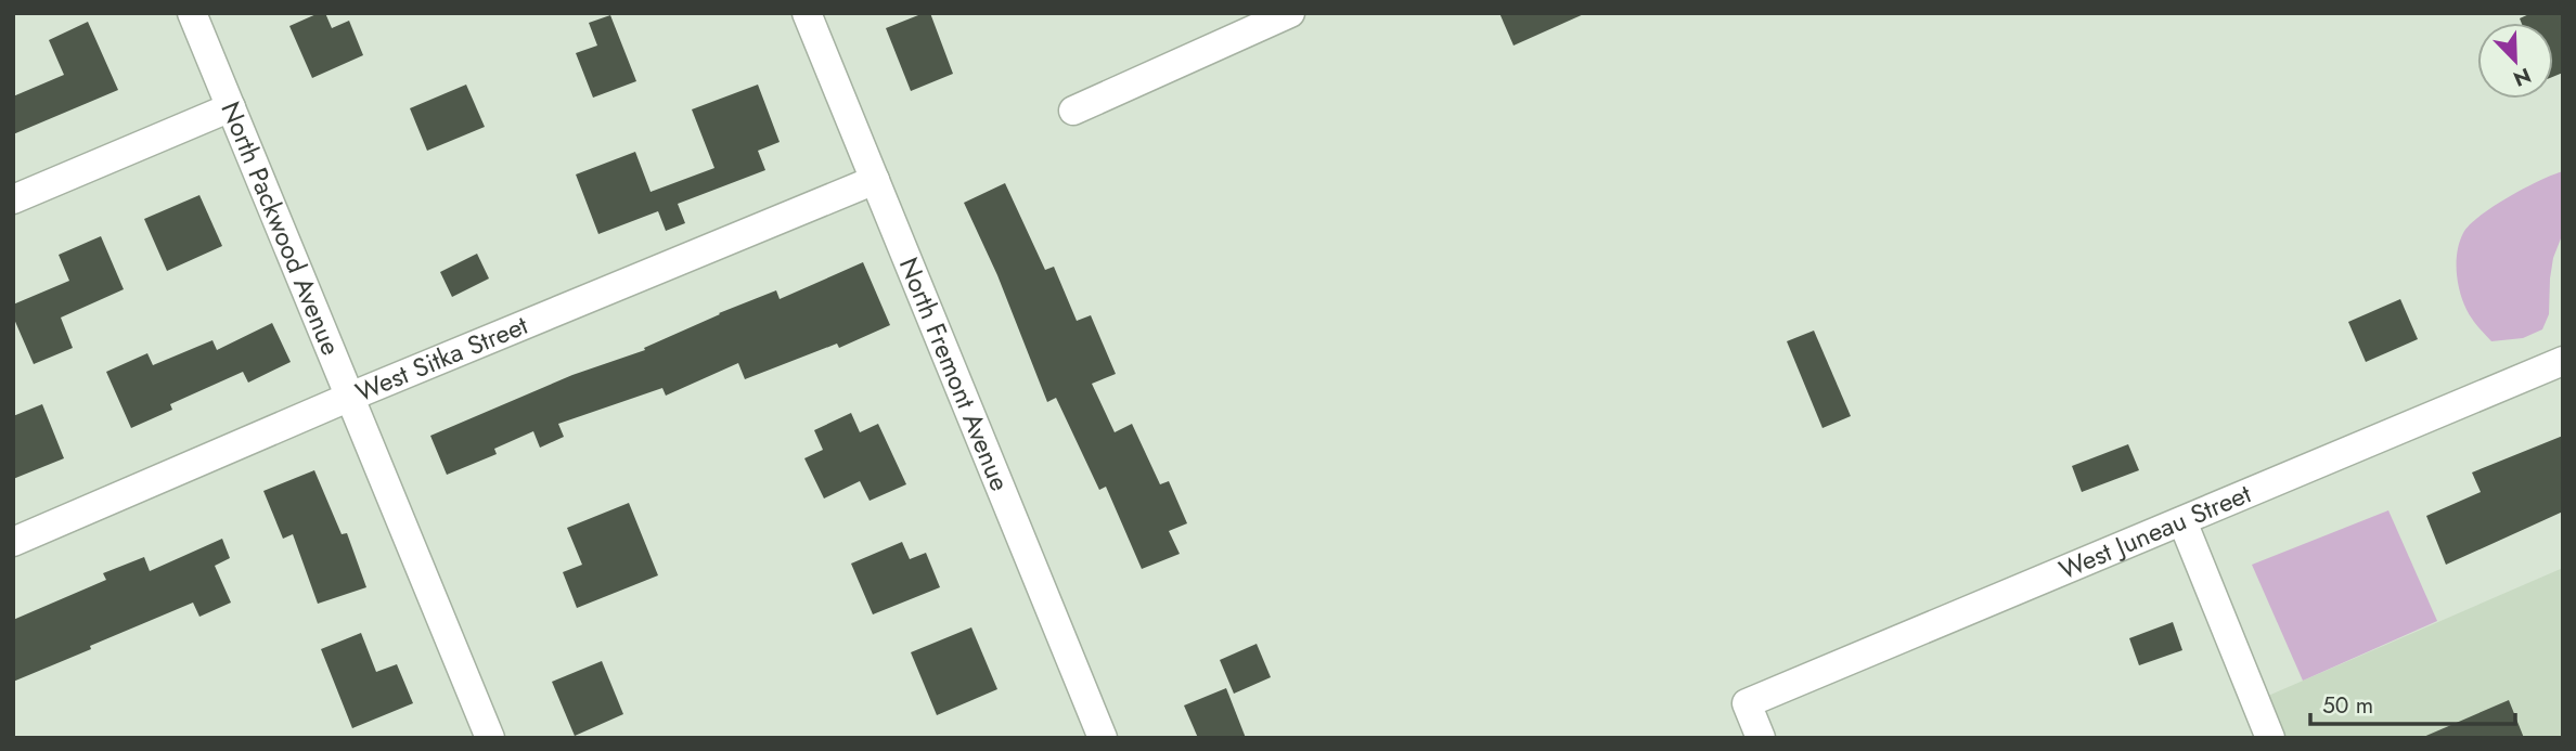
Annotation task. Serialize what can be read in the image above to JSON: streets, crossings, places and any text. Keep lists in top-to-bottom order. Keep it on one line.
{"streets":{"street":["North Packwood Avenue","West Sitka Street","North Fremont Avenue","West Juneau Street"]},"crossings":[["North Packwood Avenue","West Sitka Street"],["West Sitka Street","North Fremont Avenue"]],"scale_bar":"50 m","north":"bottom right"}
